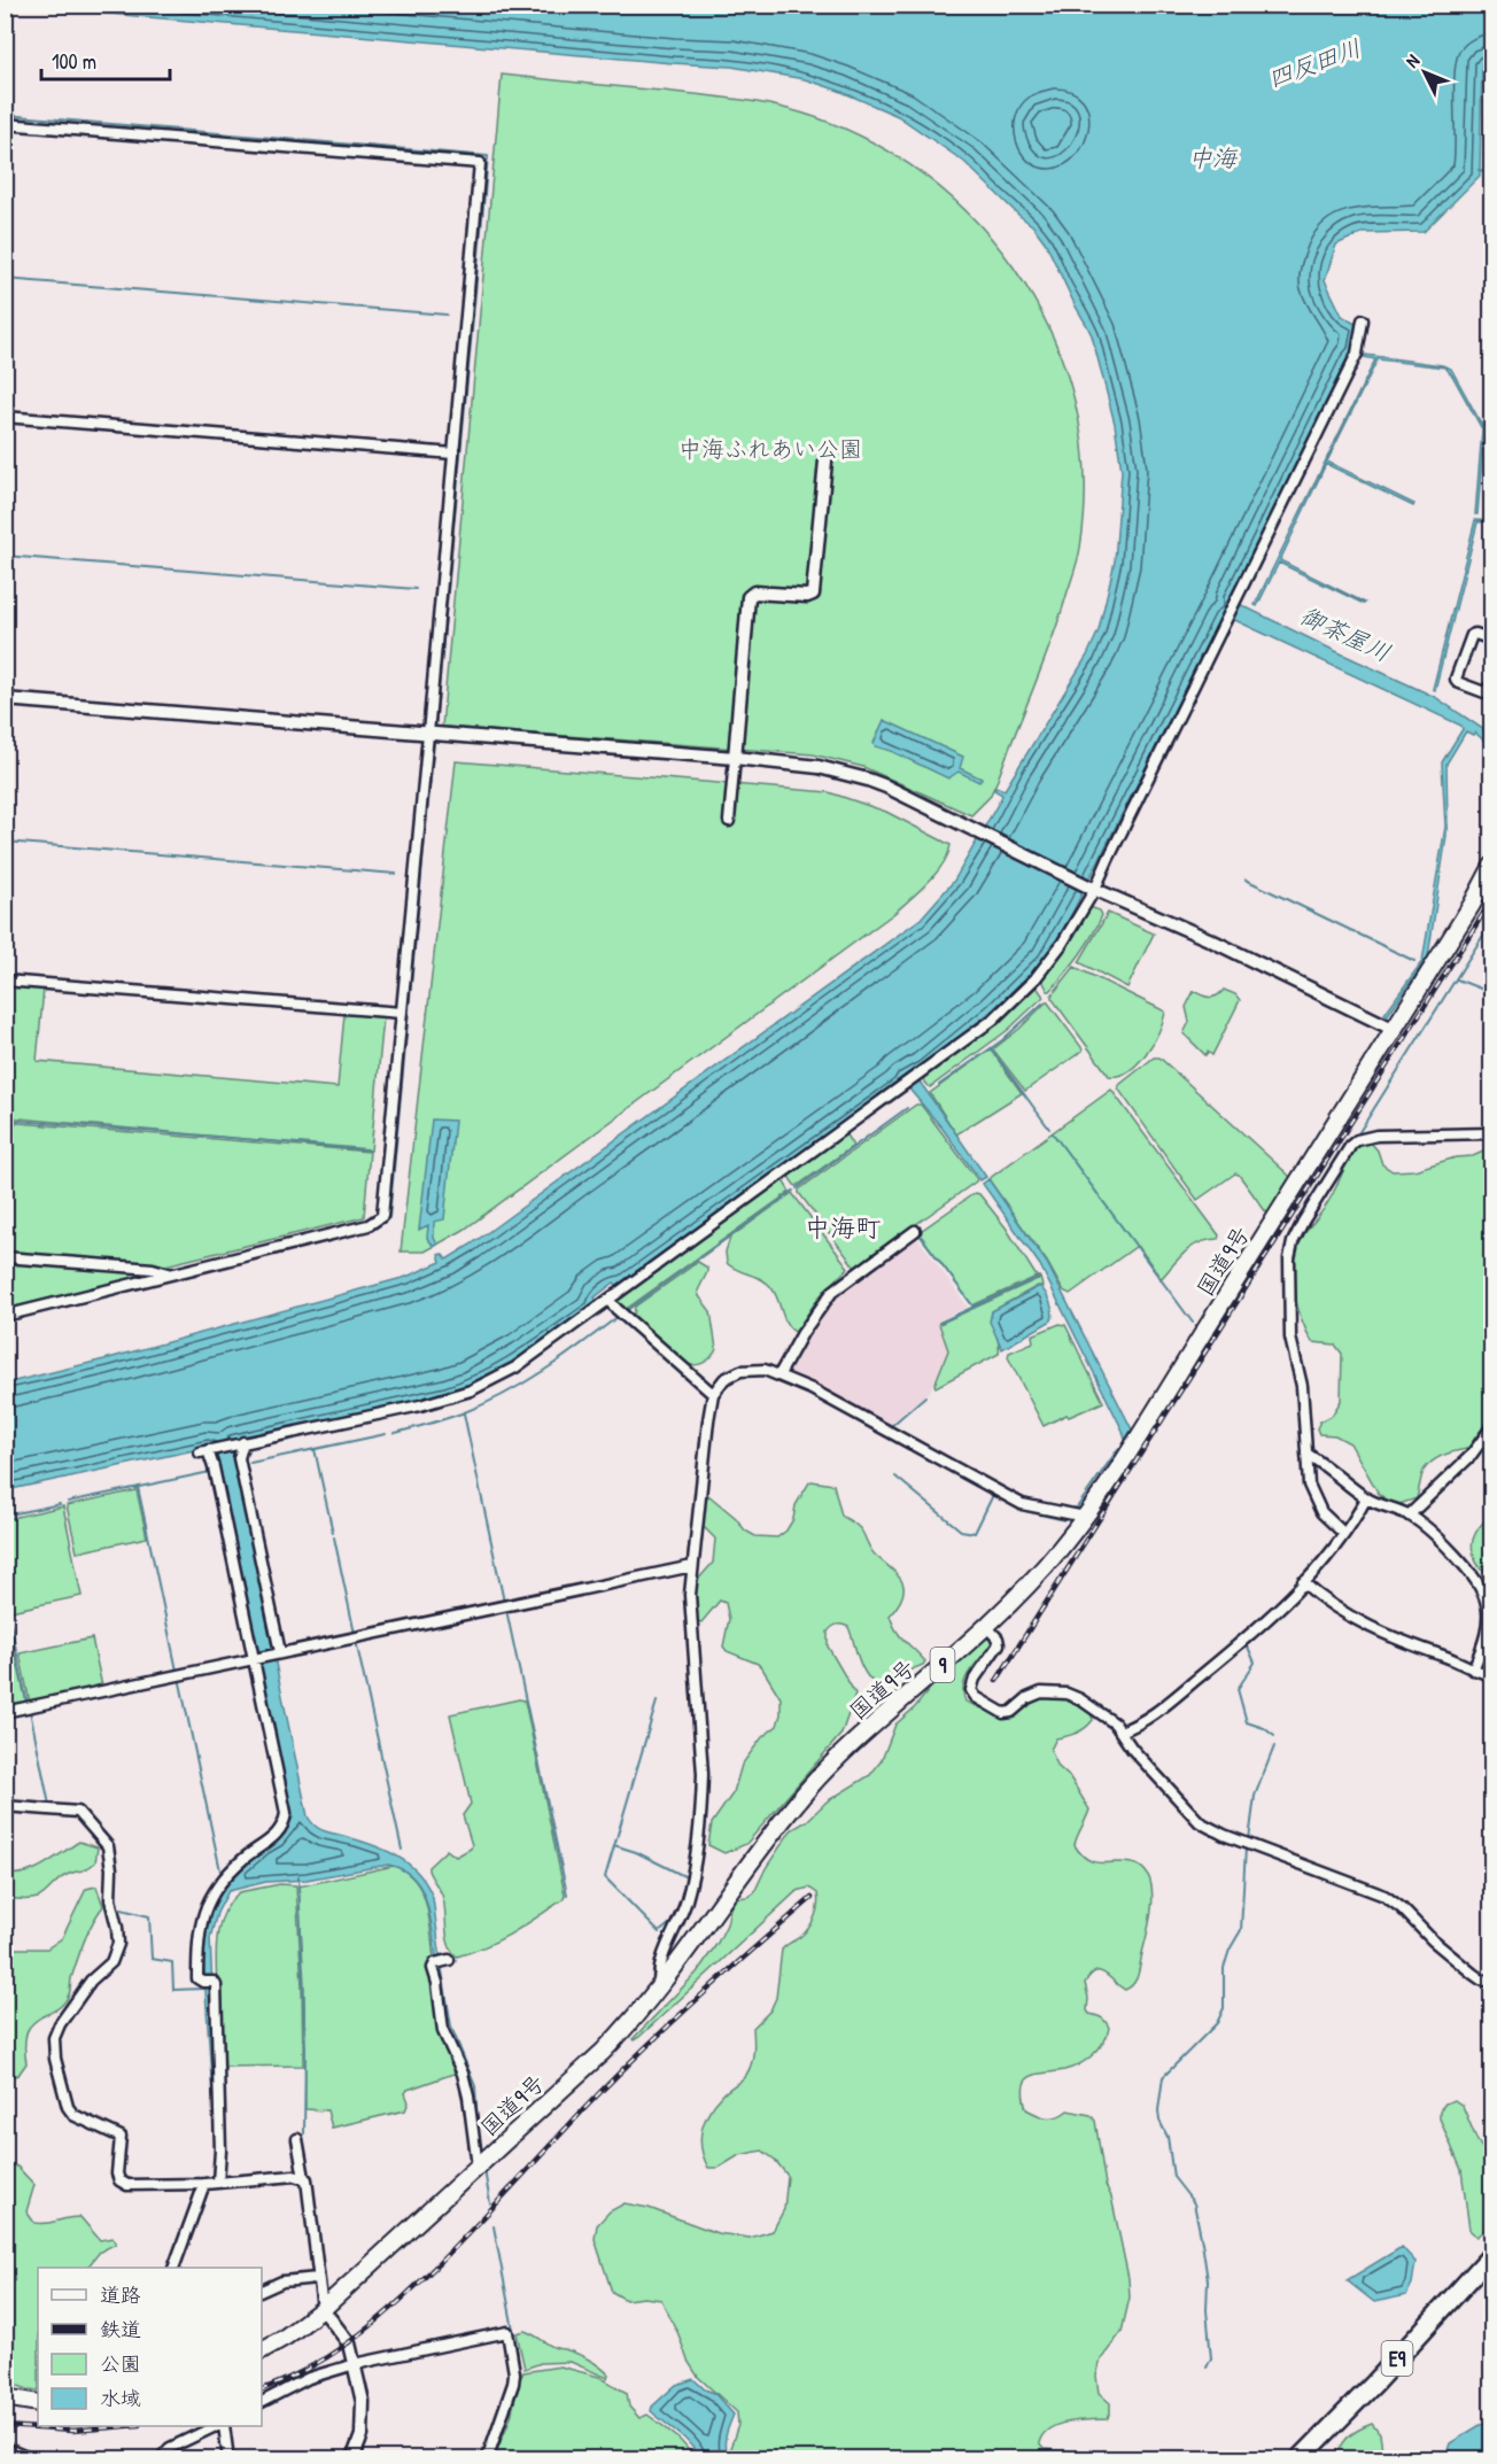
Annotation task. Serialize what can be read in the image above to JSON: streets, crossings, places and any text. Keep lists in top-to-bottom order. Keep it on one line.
{"streets":{"highway":["国道9号","9","E9"]},"districts":["中海町"],"water":["四反田川","中海","御茶屋川"],"parks":["中海ふれあい公園"],"legend":["道路","鉄道","公園","水域"],"scale_bar":"100 m","north":"top left"}
